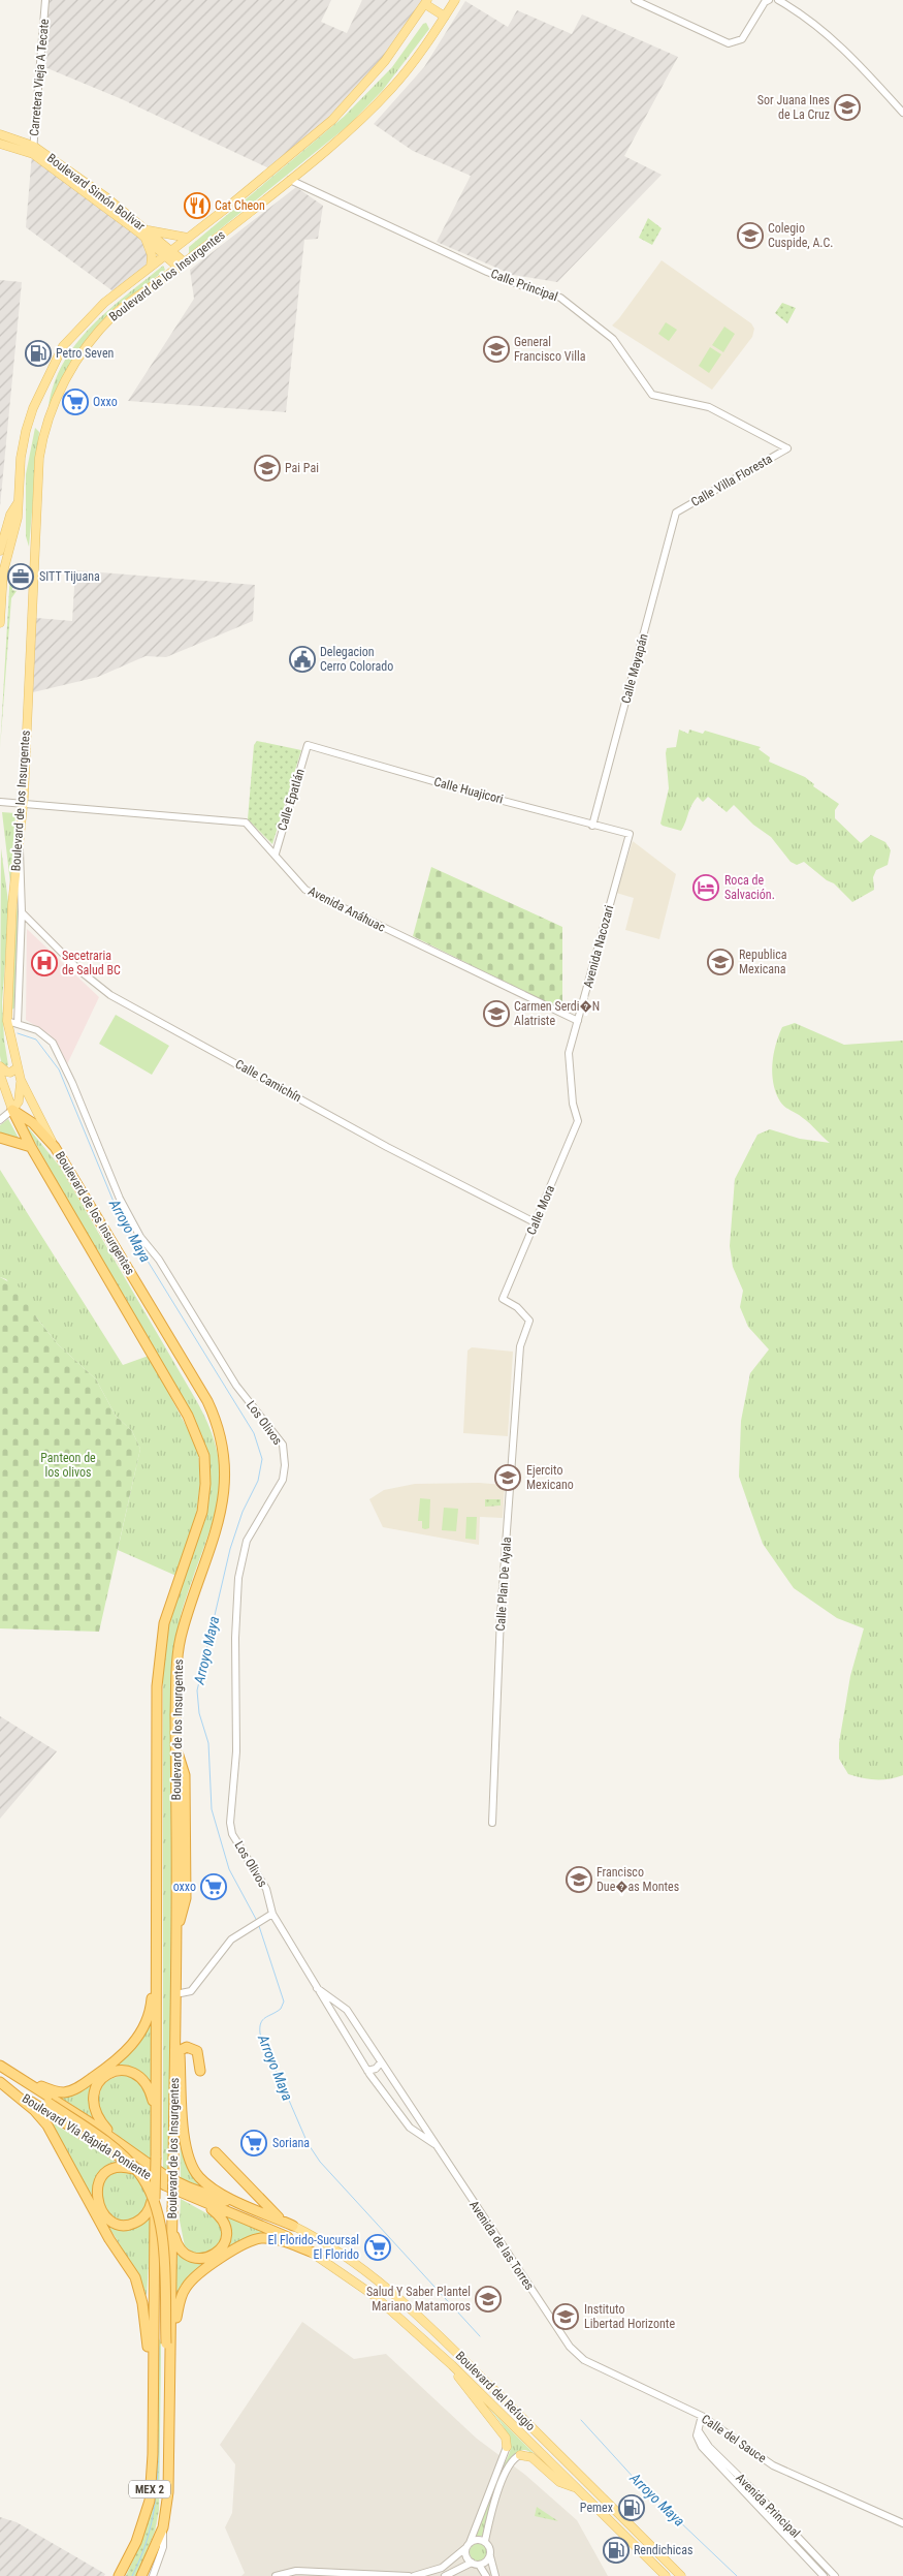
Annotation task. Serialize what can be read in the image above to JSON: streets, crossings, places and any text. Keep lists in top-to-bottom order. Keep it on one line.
{"streets":{"highway":["Boulevard de los Insurgentes","Boulevard Vía Rápida Poniente","MEX 2"],"main road":["Boulevard Simón Bolívar","Boulevard del Refugio"],"street":["Carretera Vieja A Tecate","Calle Principal","Calle Villa Floresta","Calle Mayapán","Calle Huajicori","Calle Epatlán","Avenida Anáhuac","Avenida Nacozari","Calle Camichín","Calle Mora","Los Olivos","Calle Plan De Ayala","Avenida de las Torres","Calle del Sauce","Avenida Principal"]},"crossings":[["Carretera Vieja A Tecate","Boulevard Simón Bolívar"],["Boulevard Simón Bolívar","Boulevard de los Insurgentes"],["Boulevard de los Insurgentes","Calle Principal"],["Boulevard de los Insurgentes","Avenida Anáhuac"],["Boulevard de los Insurgentes","Los Olivos"],["Boulevard de los Insurgentes","MEX 2"],["Calle Principal","Calle Villa Floresta"],["Calle Villa Floresta","Calle Mayapán"],["Calle Mayapán","Calle Huajicori"],["Calle Huajicori","Calle Epatlán"],["Calle Huajicori","Avenida Nacozari"],["Calle Epatlán","Avenida Anáhuac"],["Avenida Anáhuac","Avenida Nacozari"],["Avenida Nacozari","Calle Mora"],["Calle Camichín","Calle Mora"],["Calle Mora","Calle Plan De Ayala"],["Los Olivos","Avenida de las Torres"],["Boulevard Vía Rápida Poniente","Boulevard del Refugio"],["Avenida de las Torres","Calle del Sauce"]],"water":["Arroyo Maya"],"parks":["Panteon de los olivos"],"places":{"school or university":["Sor Juana Ines de La Cruz","Colegio Cuspide, A.C.","General Francisco Villa","Pai Pai","Republica Mexicana","Carmen Serdi�N Alatriste","Ejercito Mexicano","Francisco Due�as Montes","Salud Y Saber Plantel Mariano Matamoros","Instituto Libertad Horizonte"],"restaurant":["Cat Cheon"],"fuel station":["Petro Seven","Pemex","Rendichicas"],"supermarket":["Oxxo","oxxo","Soriana","El Florido-Sucursal El Florido"],"office":["SITT Tijuana"],"public building":["Delegacion Cerro Colorado"],"hotel":["Roca de Salvación."],"hospital":["Secetraria de Salud BC"]}}
